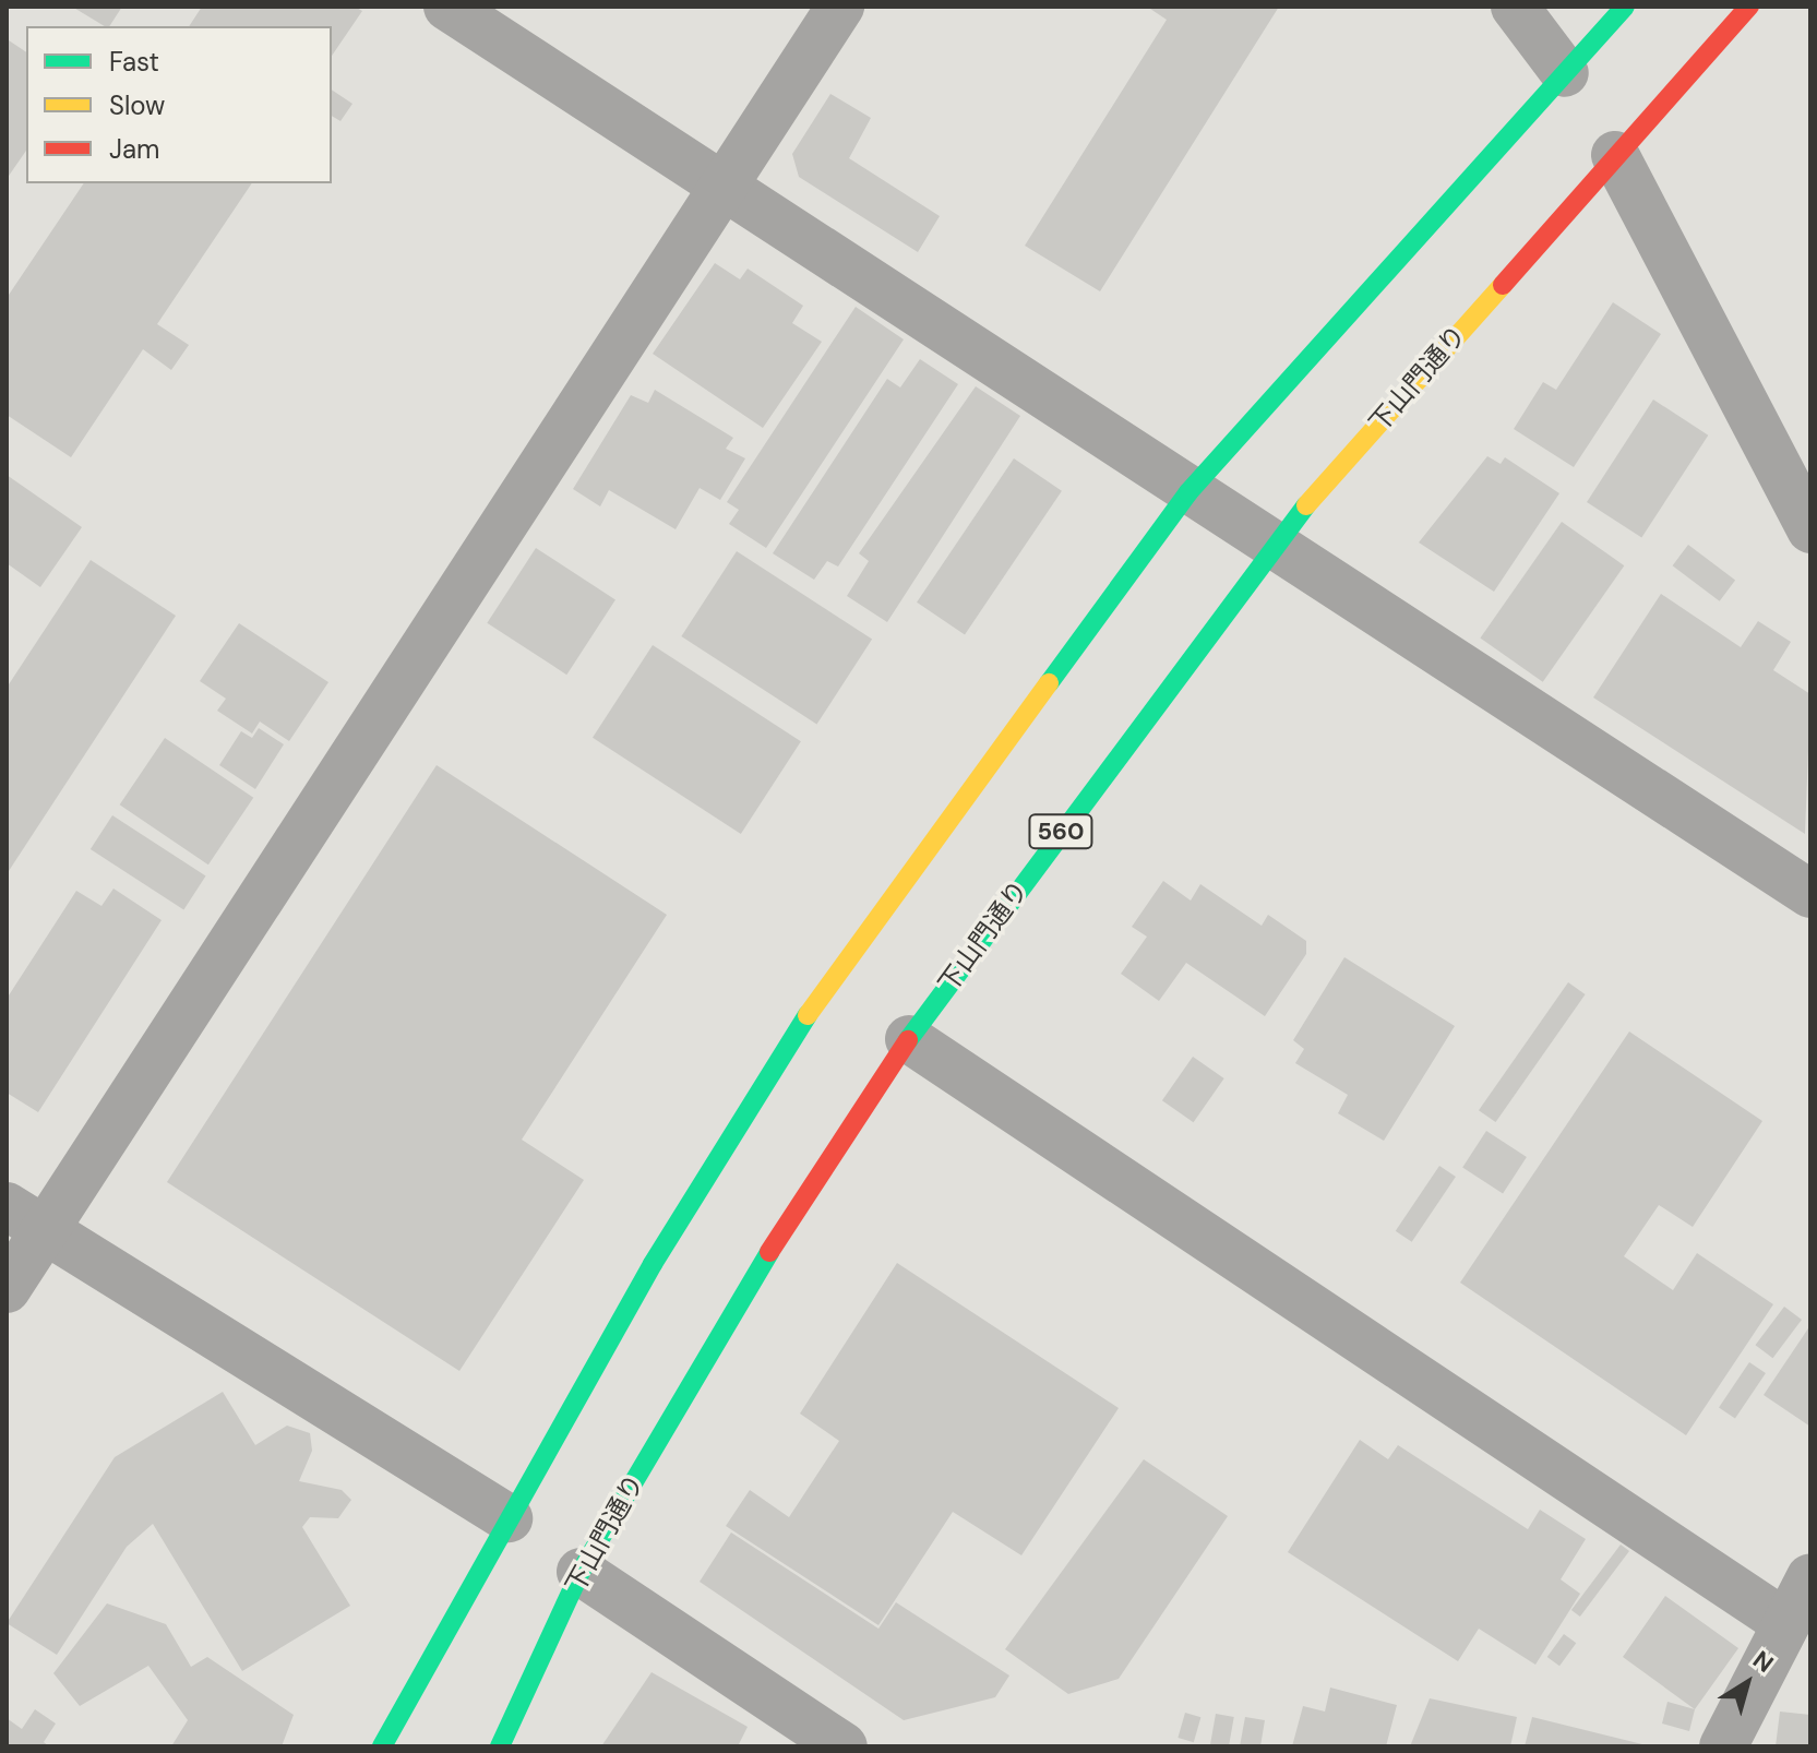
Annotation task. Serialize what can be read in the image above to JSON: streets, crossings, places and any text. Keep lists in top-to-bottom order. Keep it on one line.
{"streets":{"main road":["下山門通り","560"]},"legend":["Fast","Slow","Jam"],"north":"top right"}
